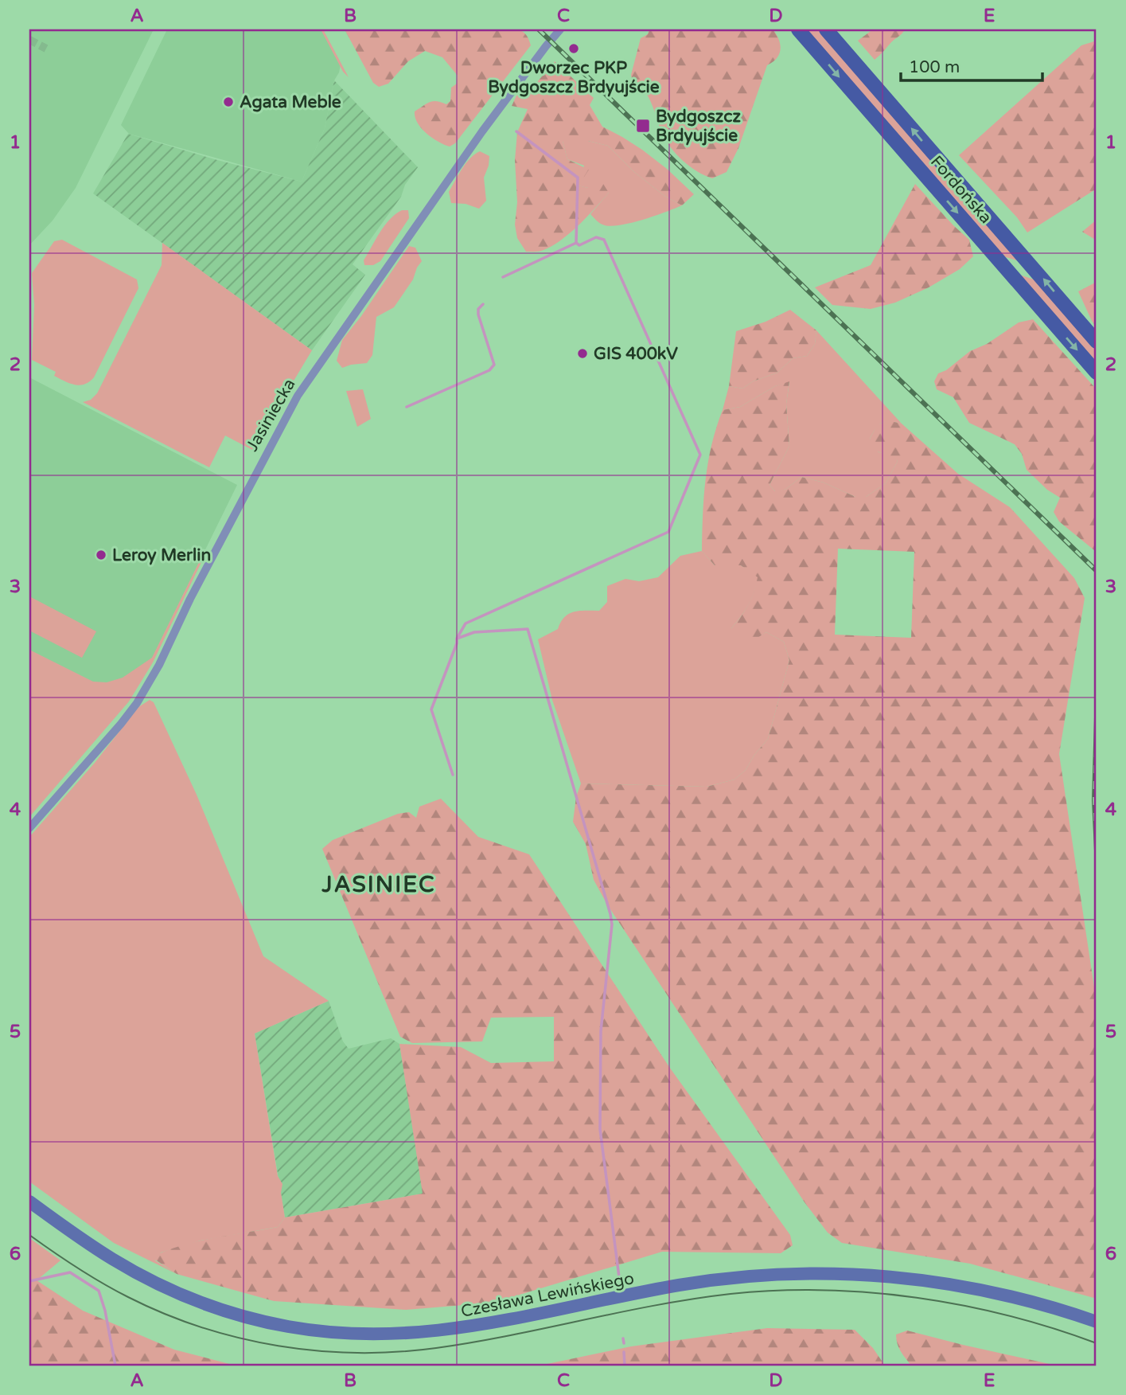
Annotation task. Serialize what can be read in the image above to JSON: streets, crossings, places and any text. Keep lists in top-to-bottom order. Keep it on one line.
{"streets":{"main road":["Fordońska"],"street":["Jasiniecka","Czesława Lewińskiego"]},"districts":["JASINIEC"],"places":{"other":["Dworzec PKP Bydgoszcz Brdyujście","Agata Meble","GIS 400kV","Leroy Merlin"],"transit":["Bydgoszcz Brdyujście"]},"scale_bar":"100 m","grid":{"columns":["A","B","C","D","E"],"rows":["1","2","3","4","5","6"]}}
